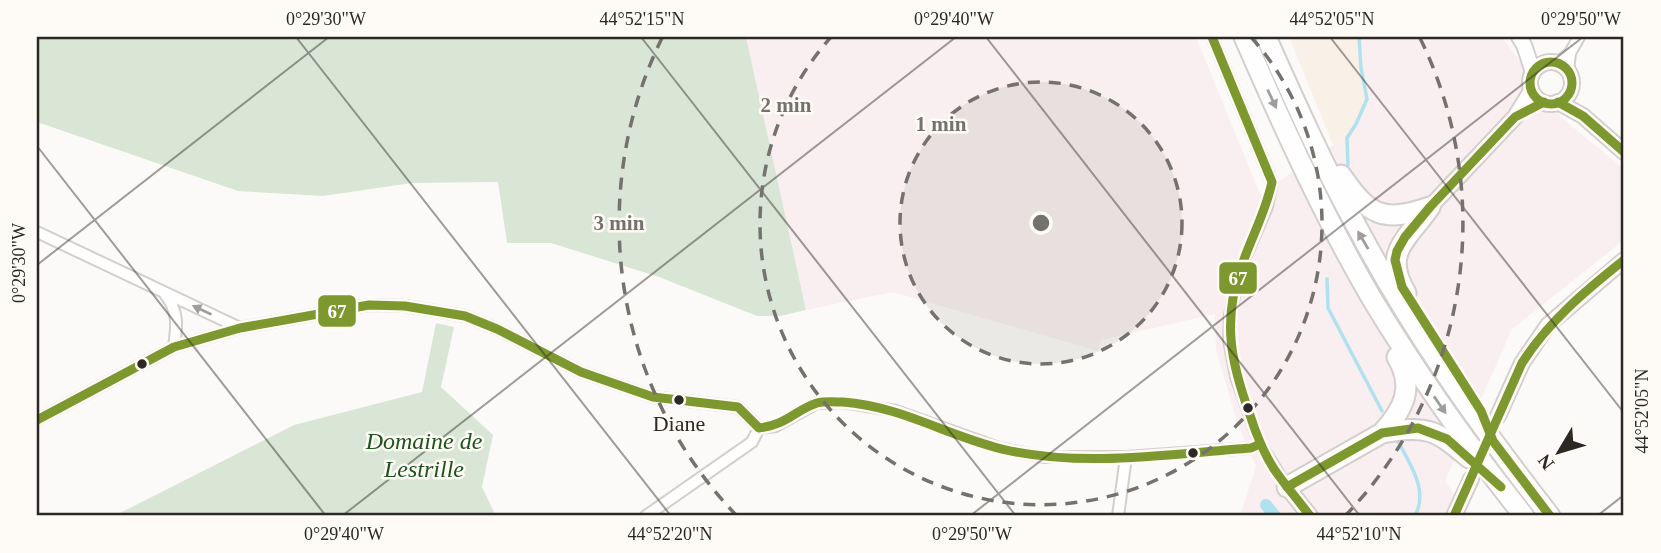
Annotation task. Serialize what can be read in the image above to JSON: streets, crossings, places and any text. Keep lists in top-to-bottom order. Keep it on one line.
{"parks":["Domaine de Lestrille"],"places":["Diane"],"lines":["transit line 67"],"north":"bottom left","coordinates":["0°29'30\"W","44°52'15\"N","0°29'40\"W","44°52'05\"N","0°29'50\"W","44°52'20\"N","44°52'10\"N"],"rings":["2 min","1 min","3 min"]}
